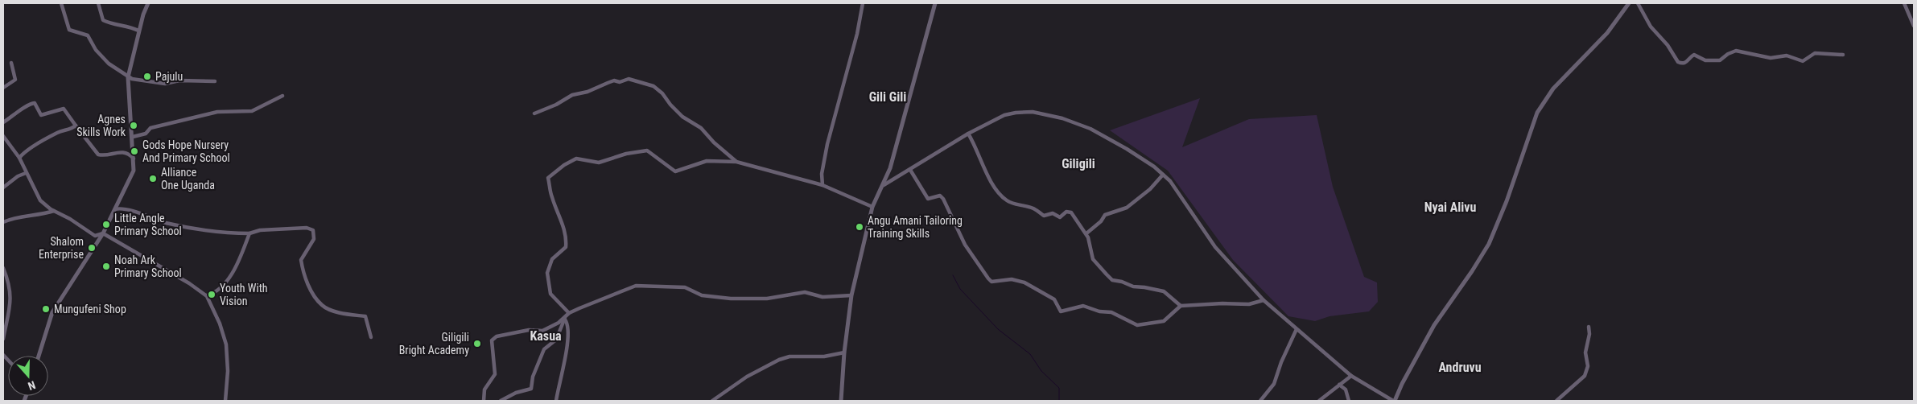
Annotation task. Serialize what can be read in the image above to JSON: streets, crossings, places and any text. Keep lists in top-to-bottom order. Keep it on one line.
{"districts":["Gili Gili","Giligili","Nyai Alivu","Kasua","Andruvu"],"places":["Pajulu","Agnes Skills Work","Gods Hope Nursery And Primary School","Alliance One Uganda","Little Angle Primary School","Angu Amani Tailoring Training Skills","Shalom Enterprise","Noah Ark Primary School","Youth With Vision","Mungufeni Shop","Giligili Bright Academy"],"north":"bottom"}
